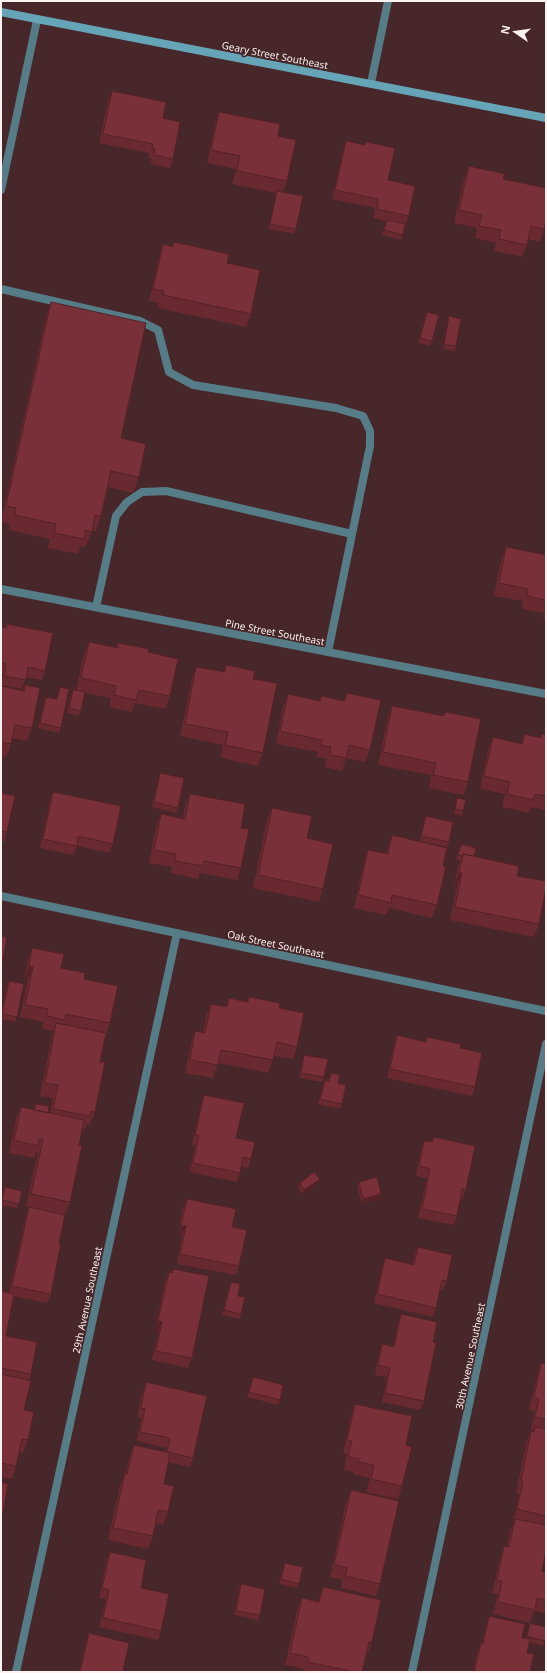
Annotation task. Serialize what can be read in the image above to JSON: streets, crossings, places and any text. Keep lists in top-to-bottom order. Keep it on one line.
{"streets":{"main road":["Geary Street Southeast"],"street":["Pine Street Southeast","Oak Street Southeast","29th Avenue Southeast","30th Avenue Southeast"]},"crossings":[["Oak Street Southeast","29th Avenue Southeast"]],"north":"left"}
